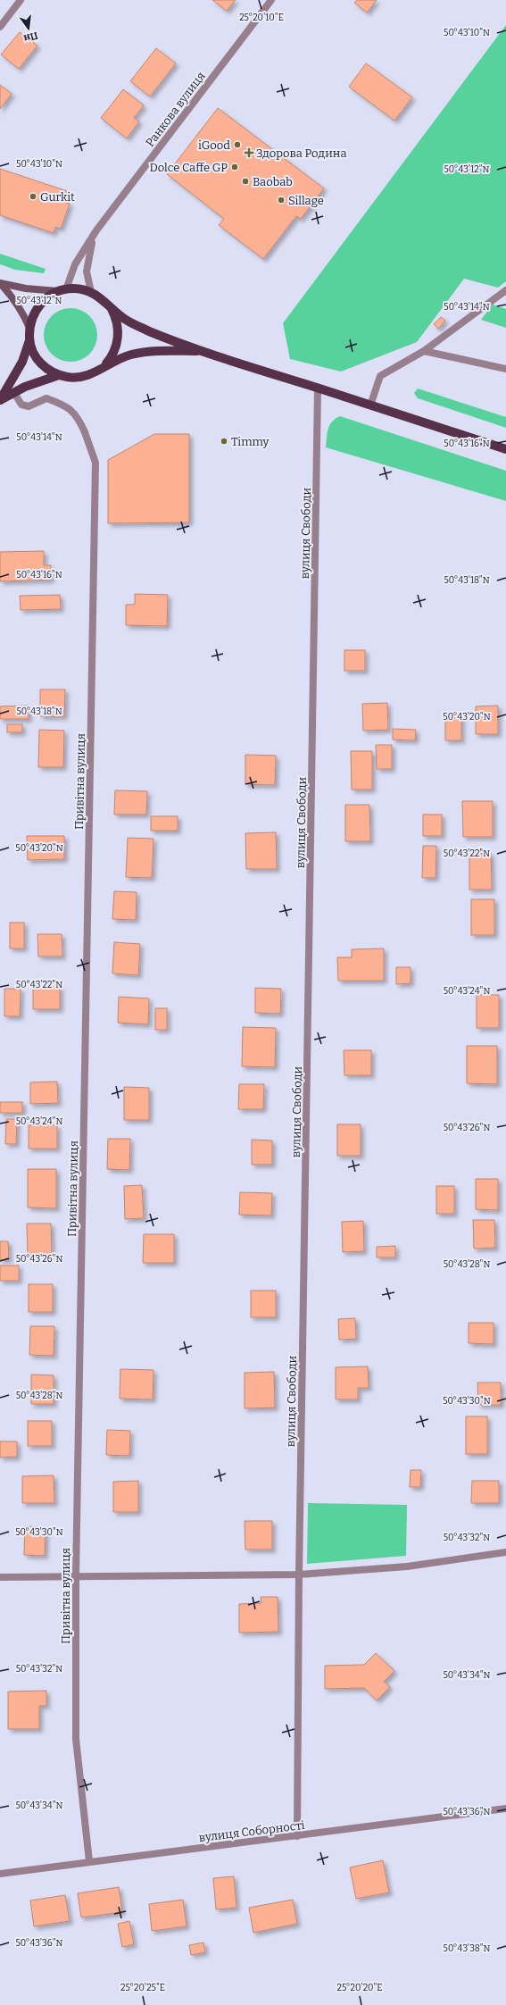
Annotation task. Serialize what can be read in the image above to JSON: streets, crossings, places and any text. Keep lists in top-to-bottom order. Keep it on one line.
{"streets":{"street":["Ранкова вулиця","вулиця Свободи","Привітна вулиця","вулиця Соборності"]},"crossings":[["вулиця Свободи","вулиця Соборності"],["Привітна вулиця","вулиця Соборності"]],"places":{"other":["iGood","Dolce Caffe GP","Baobab","Gurkit","Sillage","Timmy"],"health":["Здорова Родина"]},"north":"bottom","coordinates":["25°20'10\"E","50°43'10\"N","50°43'12\"N","50°43'14\"N","50°43'16\"N","50°43'18\"N","50°43'20\"N","50°43'22\"N","50°43'24\"N","50°43'26\"N","50°43'28\"N","50°43'30\"N","50°43'32\"N","50°43'34\"N","50°43'36\"N","50°43'38\"N","25°20'25\"E","25°20'20\"E"]}
